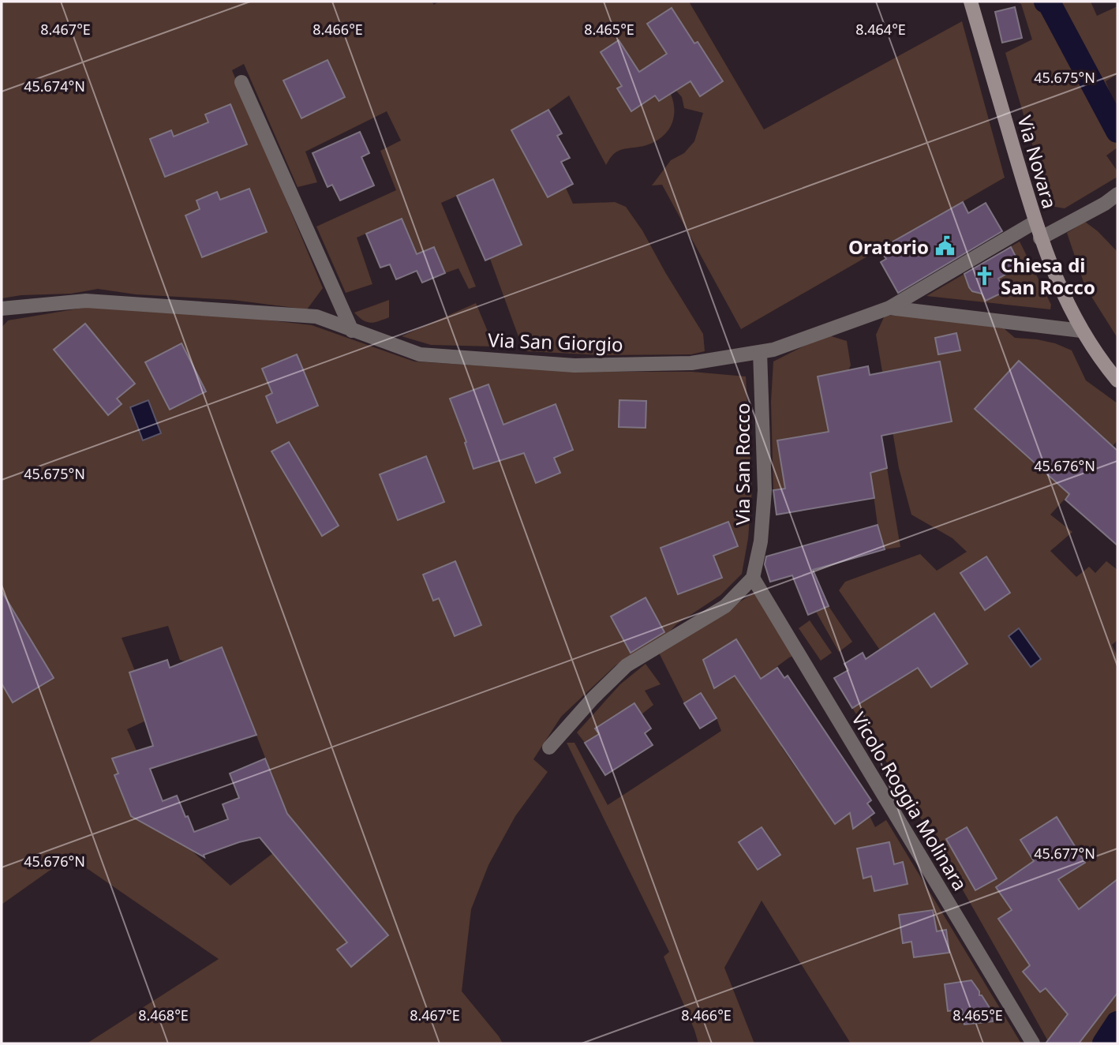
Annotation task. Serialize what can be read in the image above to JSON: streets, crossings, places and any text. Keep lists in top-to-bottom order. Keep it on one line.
{"streets":{"main road":["Via Novara"],"street":["Via San Giorgio","Via San Rocco","Vicolo Roggia Molinara"]},"crossings":[["Via San Giorgio","Via San Rocco"],["Via San Rocco","Vicolo Roggia Molinara"]],"places":{"public building":["Oratorio"],"church":["Chiesa di San Rocco"]},"coordinates":["8.467°E","8.466°E","8.465°E","8.464°E","45.675°N","45.674°N","45.676°N","45.677°N","8.468°E"]}
